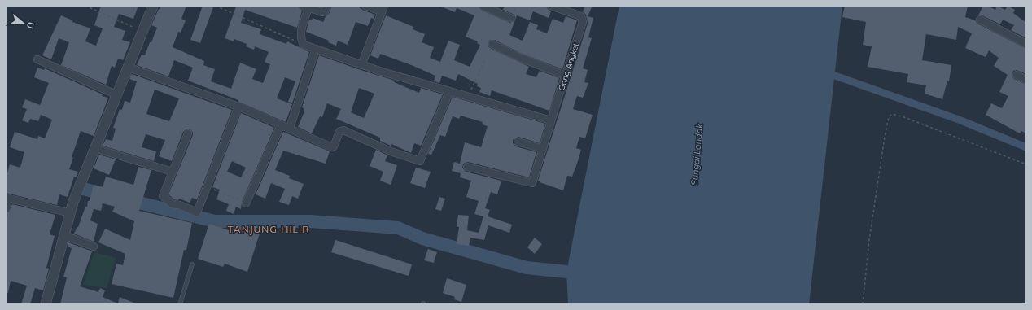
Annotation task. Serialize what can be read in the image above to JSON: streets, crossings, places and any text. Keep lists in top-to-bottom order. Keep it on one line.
{"streets":{"street":["Gang Angket"]},"districts":["TANJUNG HILIR"],"water":["Sungai Landak"],"north":"right"}
